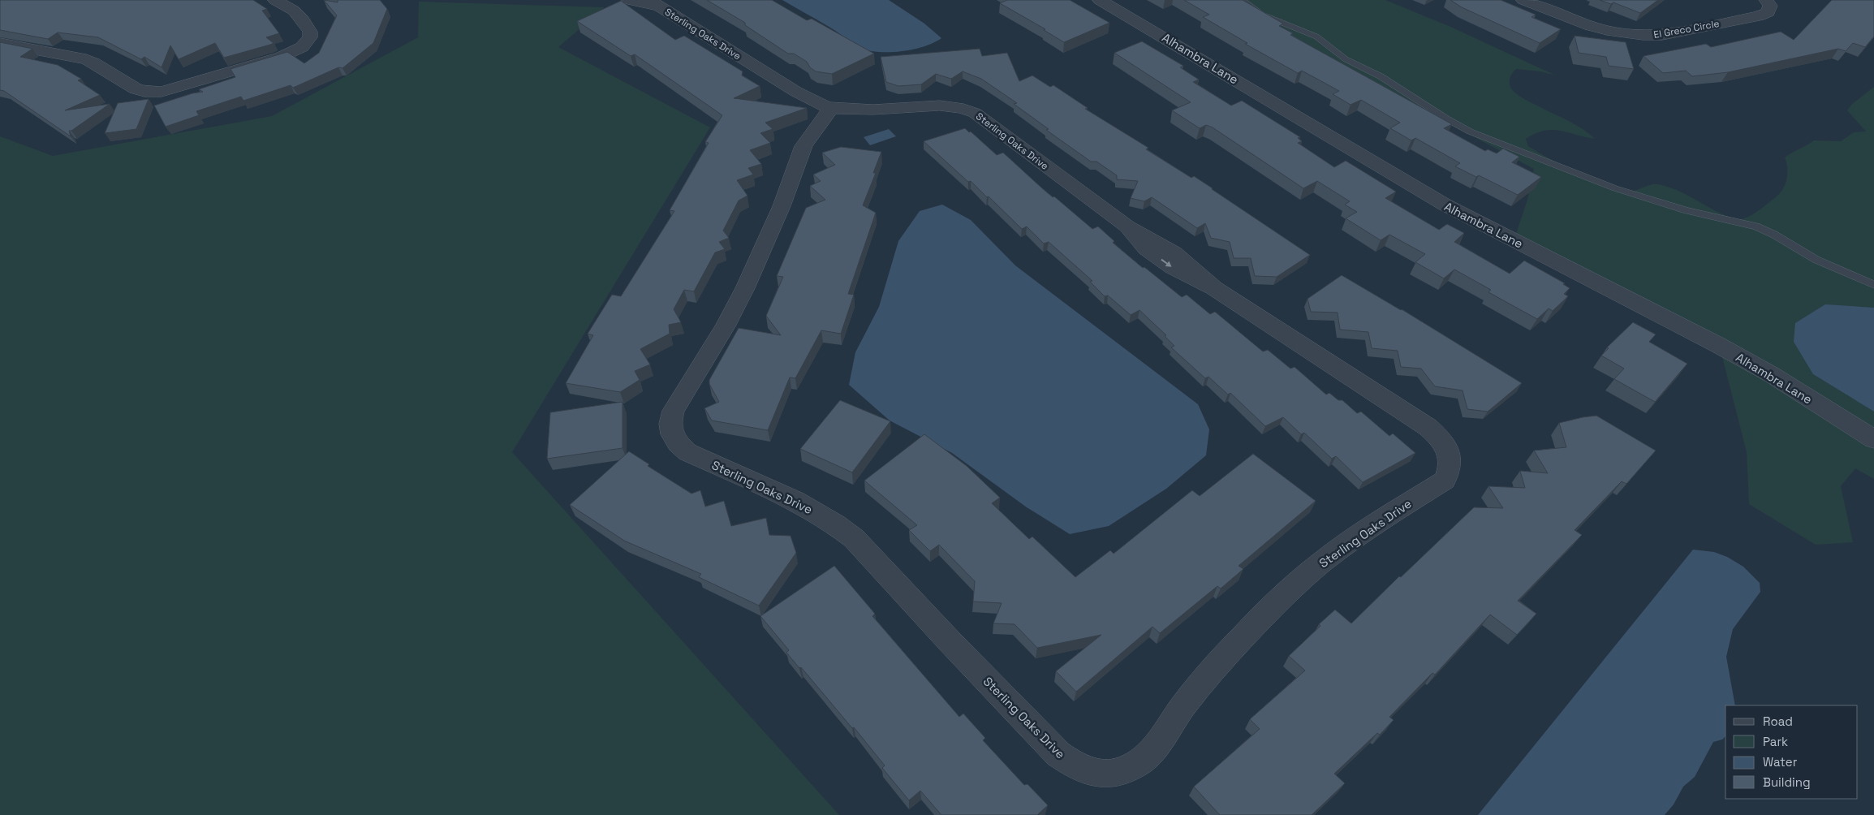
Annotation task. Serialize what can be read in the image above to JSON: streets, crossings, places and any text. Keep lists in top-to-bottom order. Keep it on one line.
{"streets":{"street":["El Greco Circle","Sterling Oaks Drive","Alhambra Lane"]},"legend":["Road","Park","Water","Building"]}
